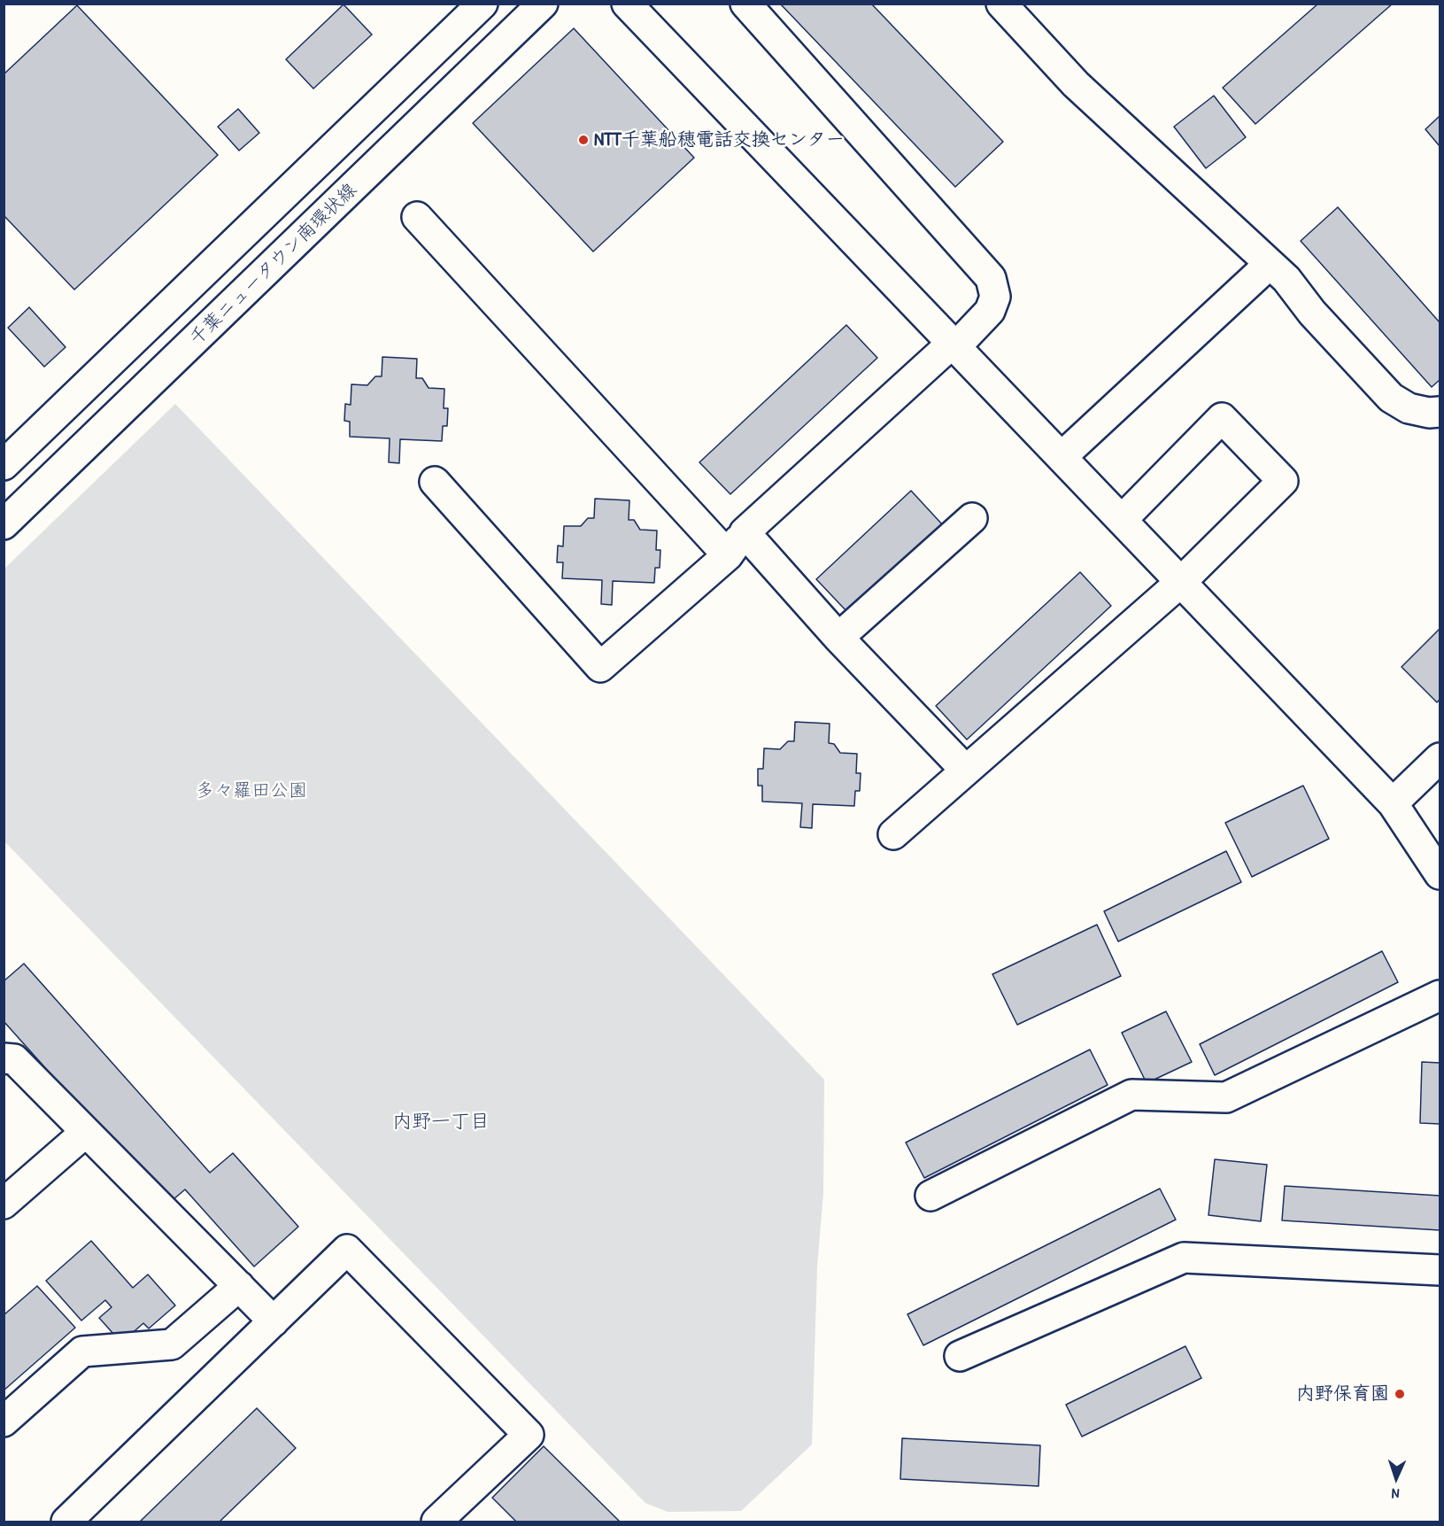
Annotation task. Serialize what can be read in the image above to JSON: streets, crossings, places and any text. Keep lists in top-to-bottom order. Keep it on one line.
{"streets":{"street":["千葉ニュータウン南環状線"]},"districts":["内野一丁目"],"parks":["多々羅田公園"],"places":["NTT千葉船穂電話交換センター","内野保育園"],"north":"bottom"}
